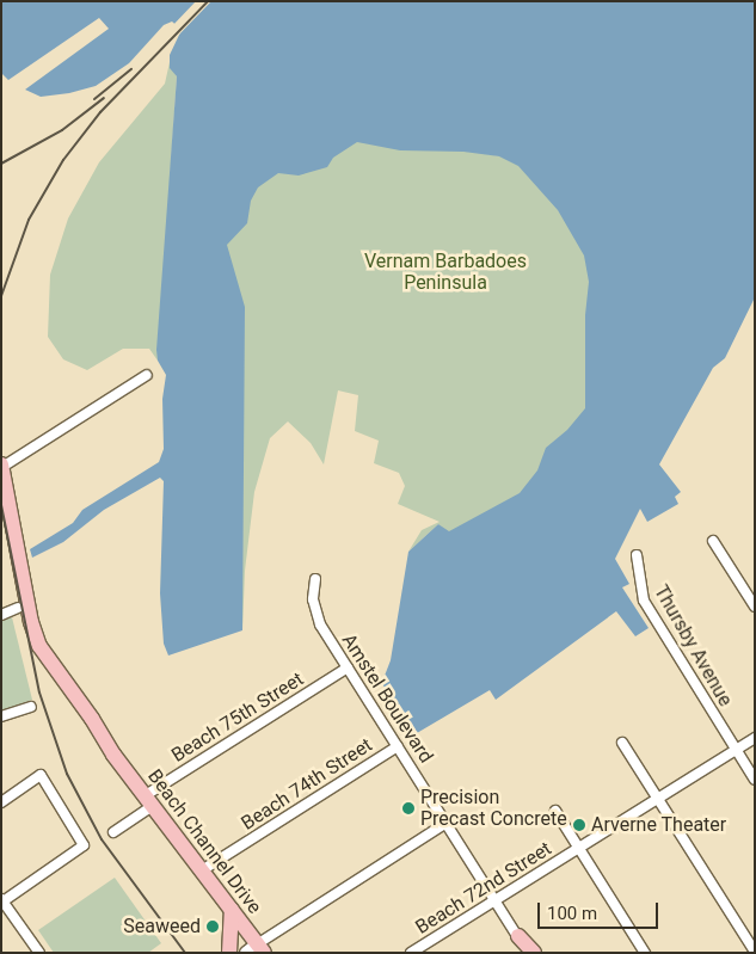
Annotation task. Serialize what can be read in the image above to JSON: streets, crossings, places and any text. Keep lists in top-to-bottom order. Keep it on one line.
{"streets":{"main road":["Beach Channel Drive"],"street":["Thursby Avenue","Amstel Boulevard","Beach 75th Street","Beach 74th Street","Beach 72nd Street"]},"crossings":[["Thursby Avenue","Beach 72nd Street"],["Amstel Boulevard","Beach 75th Street"],["Amstel Boulevard","Beach 74th Street"],["Amstel Boulevard","Beach 72nd Street"],["Beach 75th Street","Beach Channel Drive"],["Beach 74th Street","Beach Channel Drive"]],"parks":["Vernam Barbadoes Peninsula"],"places":["Precision Precast Concrete","Arverne Theater","Seaweed"],"scale_bar":"100 m"}
